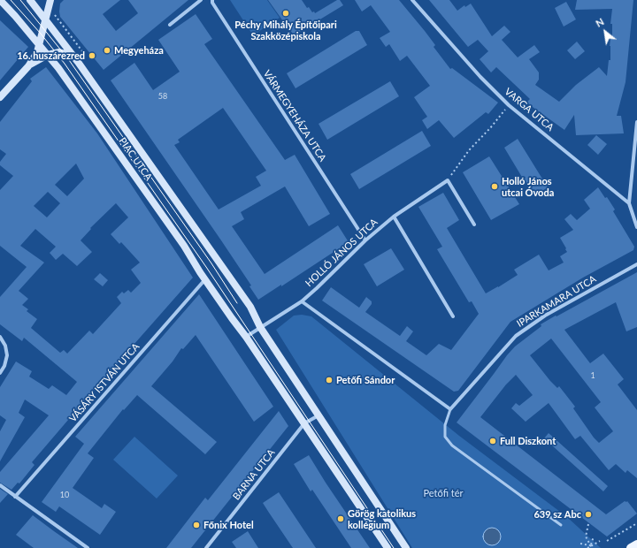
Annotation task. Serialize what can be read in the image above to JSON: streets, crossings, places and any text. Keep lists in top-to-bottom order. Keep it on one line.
{"streets":{"street":["VARGA UTCA","VÁRMEGYEHÁZA UTCA","PIAC UTCA","HOLLÓ JÁNOS UTCA","IPARKAMARA UTCA","VÁSÁRY ISTVÁN UTCA","BARNA UTCA"]},"crossings":[["VÁRMEGYEHÁZA UTCA","HOLLÓ JÁNOS UTCA"],["PIAC UTCA","HOLLÓ JÁNOS UTCA"],["PIAC UTCA","VÁSÁRY ISTVÁN UTCA"]],"parks":["Petőfi tér"],"places":["Péchy Mihály Építőipari Szakközépiskola","Megyeháza","16. huszárezred","Holló János utcai Óvoda","Petőfi Sándor","Full Diszkont","639 sz Abc","Görög katolikus kollégium","Főnix Hotel"],"house_numbers":["58","1","10"],"north":"top left"}
